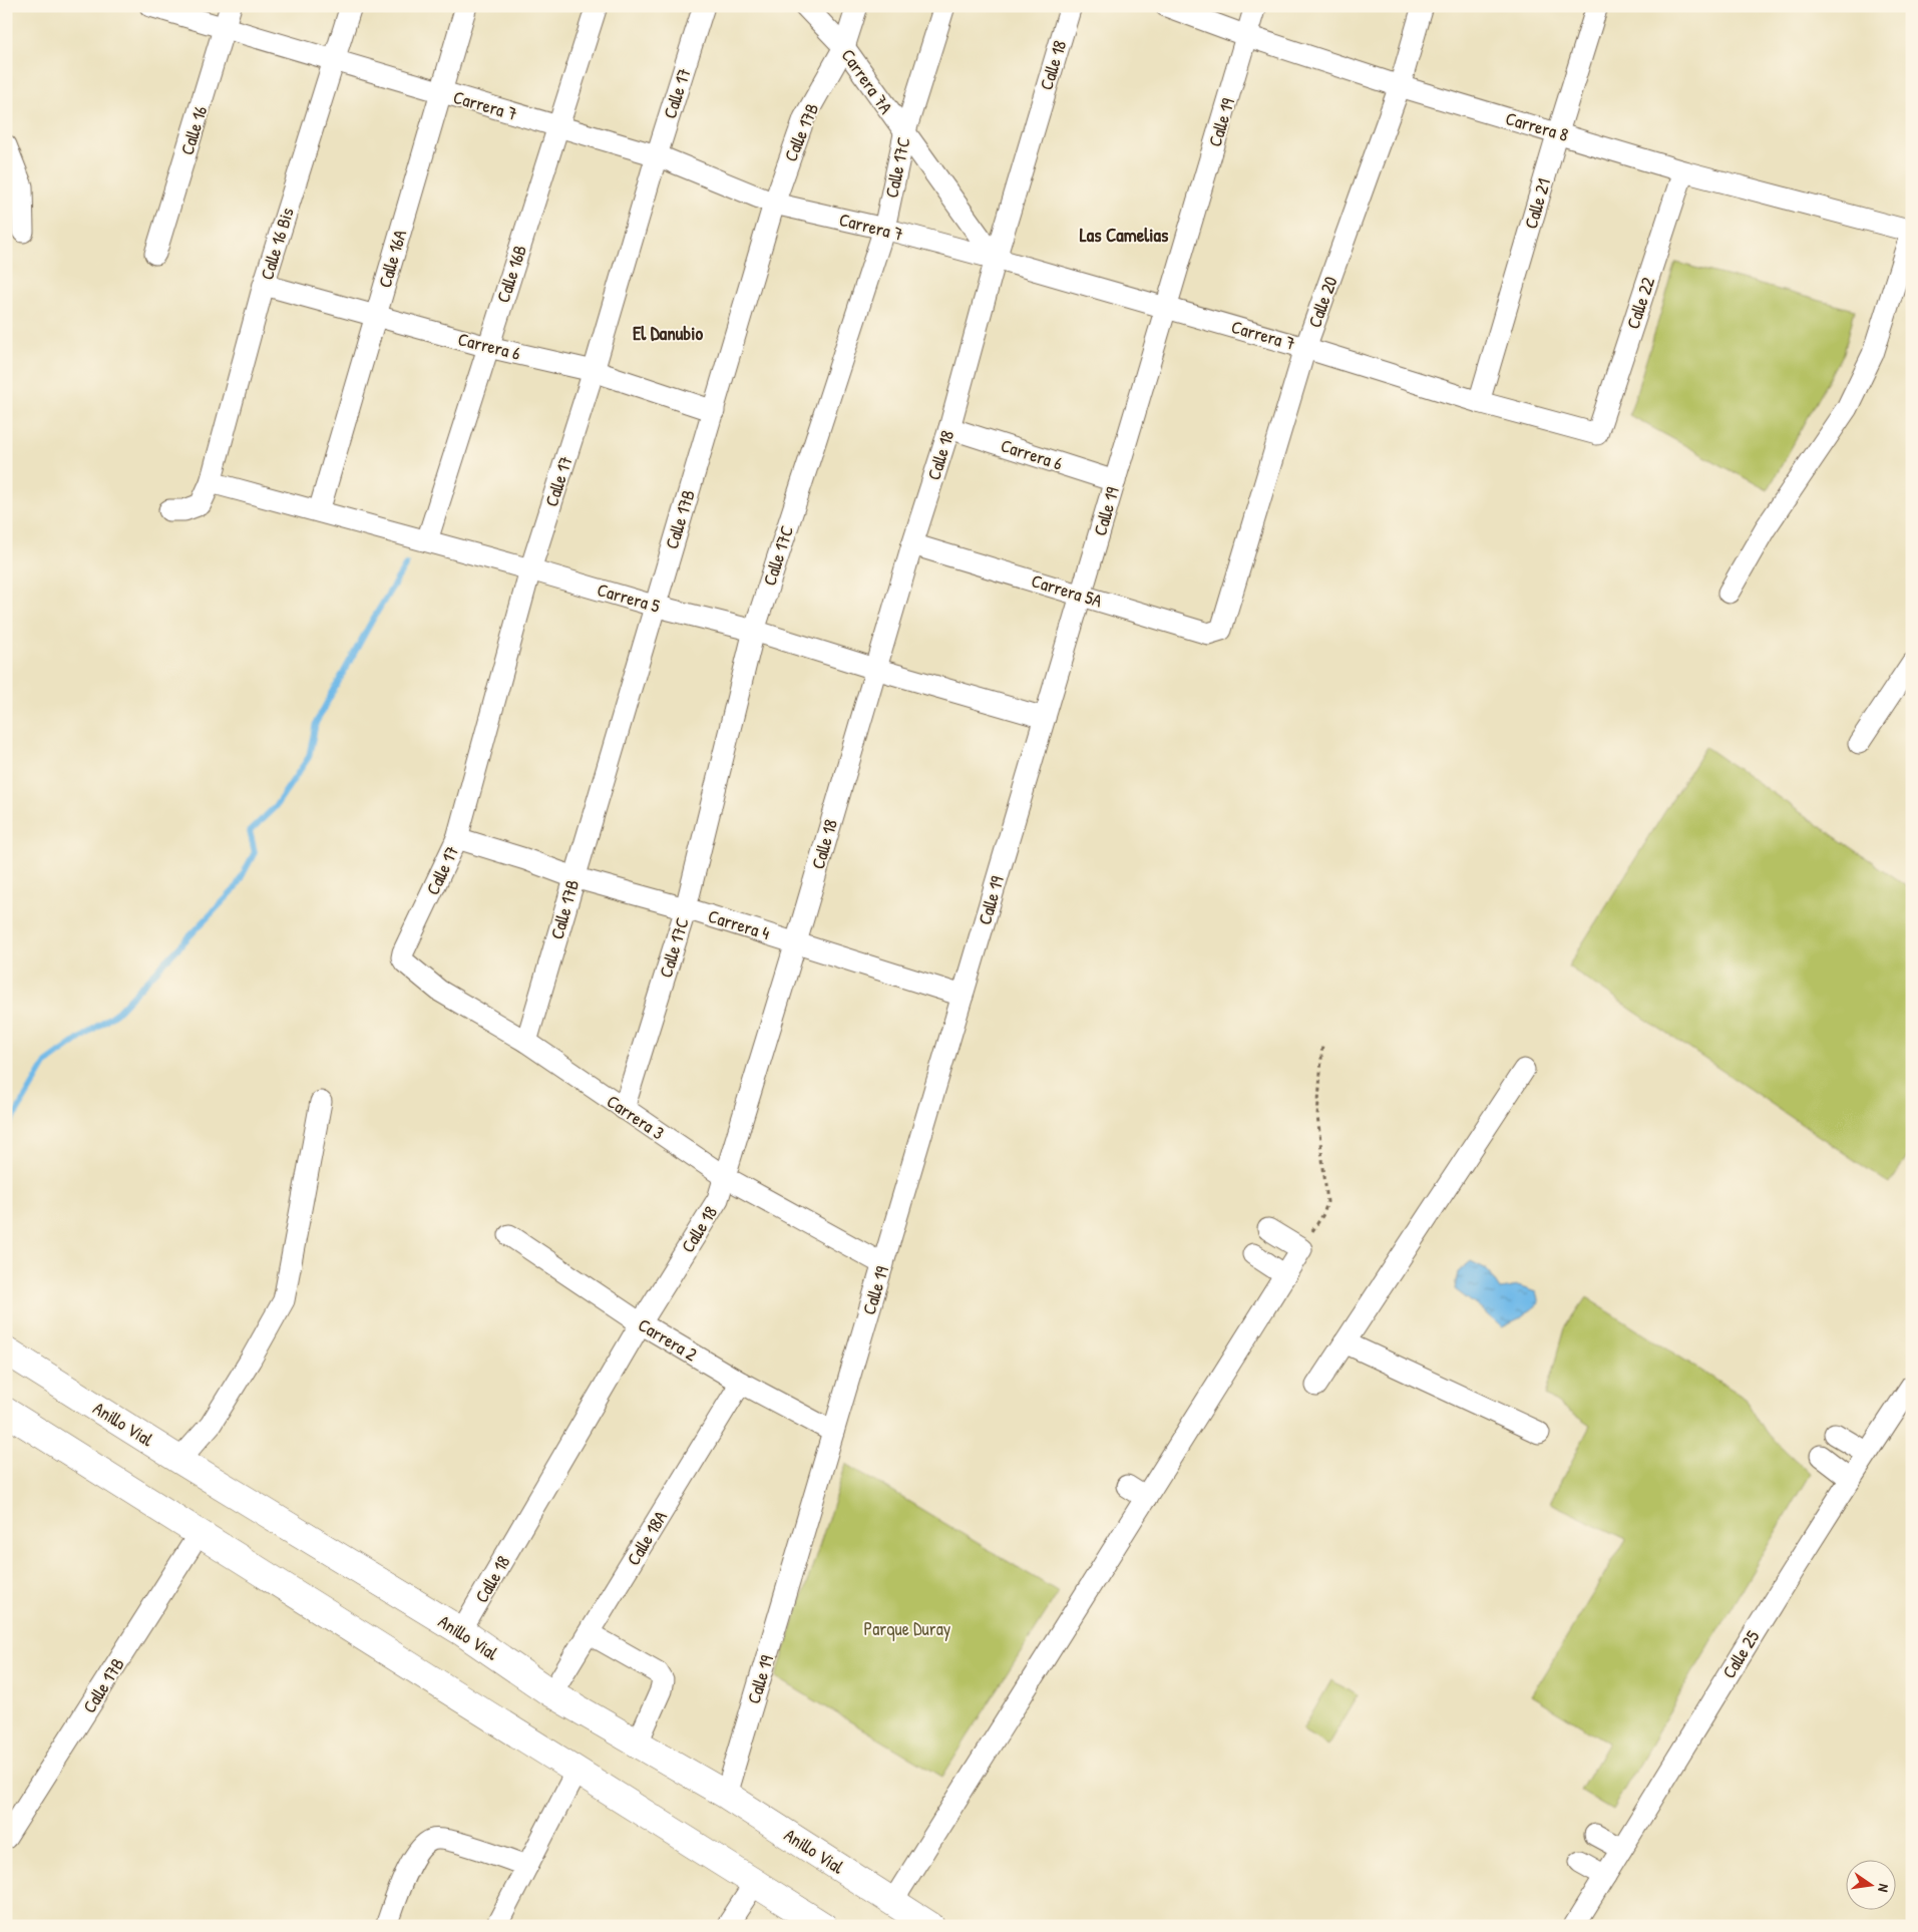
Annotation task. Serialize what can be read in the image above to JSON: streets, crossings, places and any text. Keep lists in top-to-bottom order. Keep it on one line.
{"streets":{"highway":["Anillo Vial"],"street":["Calle 18","Carrera 7A","Calle 17","Carrera 7","Calle 19","Carrera 8","Calle 16","Calle 17B","Calle 17C","Calle 21","Calle 16 Bis","Calle 16A","Calle 16B","Calle 20","Calle 22","Carrera 6","Carrera 5A","Carrera 5","Carrera 4","Carrera 3","Carrera 2","Calle 18A","Calle 25"]},"crossings":[["Calle 18","Carrera 7A"],["Calle 18","Carrera 7"],["Calle 18","Carrera 6"],["Calle 18","Carrera 5A"],["Calle 18","Carrera 5"],["Calle 18","Carrera 4"],["Calle 18","Carrera 3"],["Calle 18","Carrera 2"],["Calle 18","Anillo Vial"],["Carrera 7A","Carrera 7"],["Carrera 7A","Calle 17B"],["Carrera 7A","Calle 17C"],["Calle 17","Carrera 7"],["Calle 17","Carrera 6"],["Calle 17","Carrera 5"],["Calle 17","Carrera 4"],["Calle 17","Carrera 3"],["Carrera 7","Calle 19"],["Carrera 7","Calle 16"],["Carrera 7","Calle 17B"],["Carrera 7","Calle 17C"],["Carrera 7","Calle 21"],["Carrera 7","Calle 16 Bis"],["Carrera 7","Calle 16A"],["Carrera 7","Calle 16B"],["Carrera 7","Calle 20"],["Carrera 7","Calle 22"],["Calle 19","Carrera 8"],["Calle 19","Carrera 6"],["Calle 19","Carrera 5A"],["Calle 19","Carrera 5"],["Calle 19","Carrera 4"],["Calle 19","Carrera 3"],["Calle 19","Carrera 2"],["Calle 19","Anillo Vial"],["Carrera 8","Calle 21"],["Carrera 8","Calle 20"],["Carrera 8","Calle 22"],["Calle 17B","Carrera 6"],["Calle 17B","Carrera 5"],["Calle 17B","Carrera 4"],["Calle 17B","Carrera 3"],["Calle 17C","Carrera 5"],["Calle 17C","Carrera 4"],["Calle 17C","Carrera 3"],["Calle 16 Bis","Carrera 6"],["Calle 16 Bis","Carrera 5"],["Calle 16A","Carrera 6"],["Calle 16A","Carrera 5"],["Calle 16B","Carrera 6"],["Calle 16B","Carrera 5"],["Calle 20","Carrera 5A"],["Carrera 2","Calle 18A"],["Anillo Vial","Calle 18A"]],"districts":["Las Camelias","El Danubio"],"parks":["Parque Duray"],"north":"right"}
